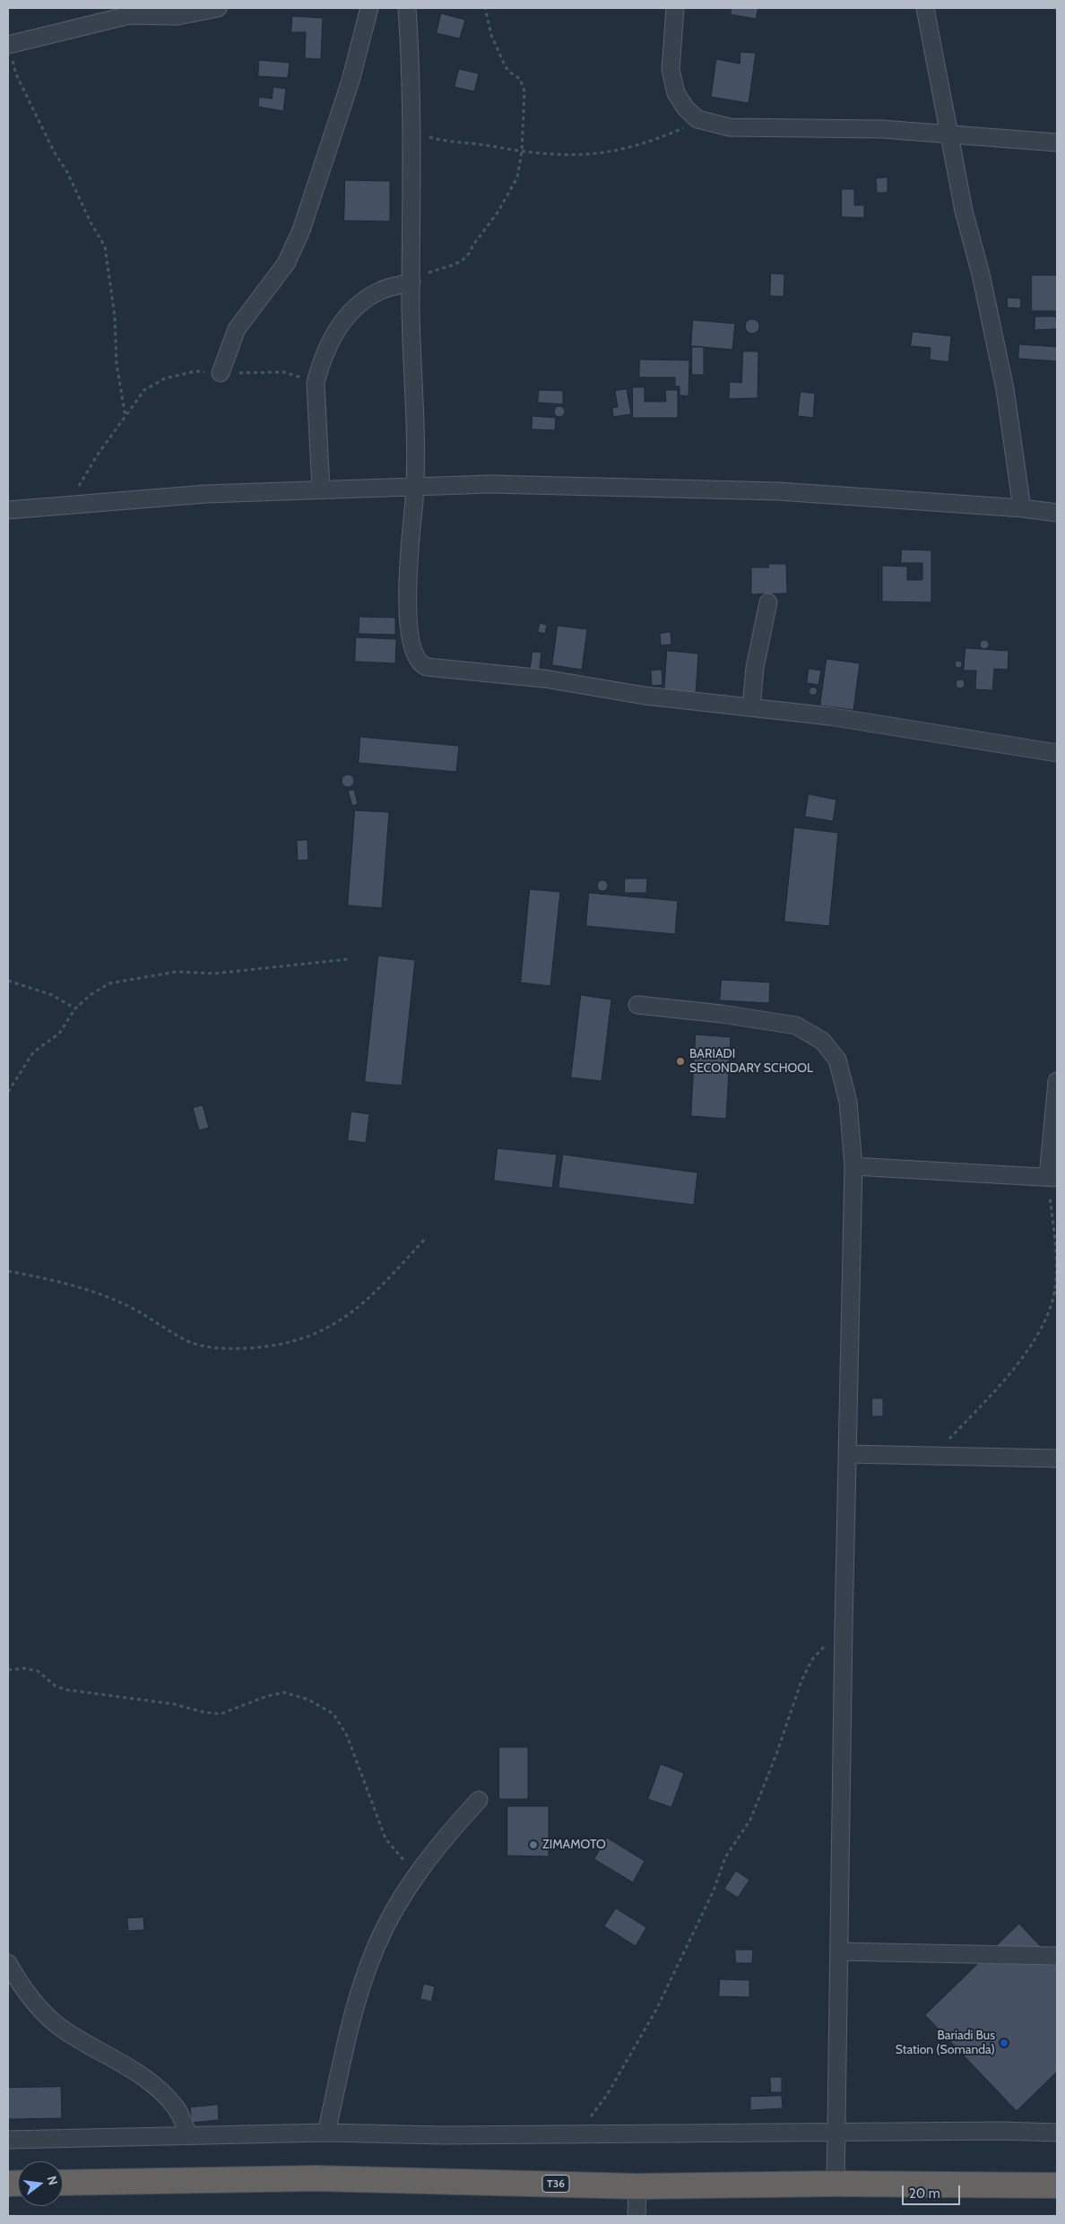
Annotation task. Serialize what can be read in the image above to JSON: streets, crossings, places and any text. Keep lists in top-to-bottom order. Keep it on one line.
{"streets":{"highway":["T36"]},"places":["BARIADI SECONDARY SCHOOL","ZIMAMOTO","Bariadi Bus Station (Somanda)"],"scale_bar":"20 m","north":"right"}
